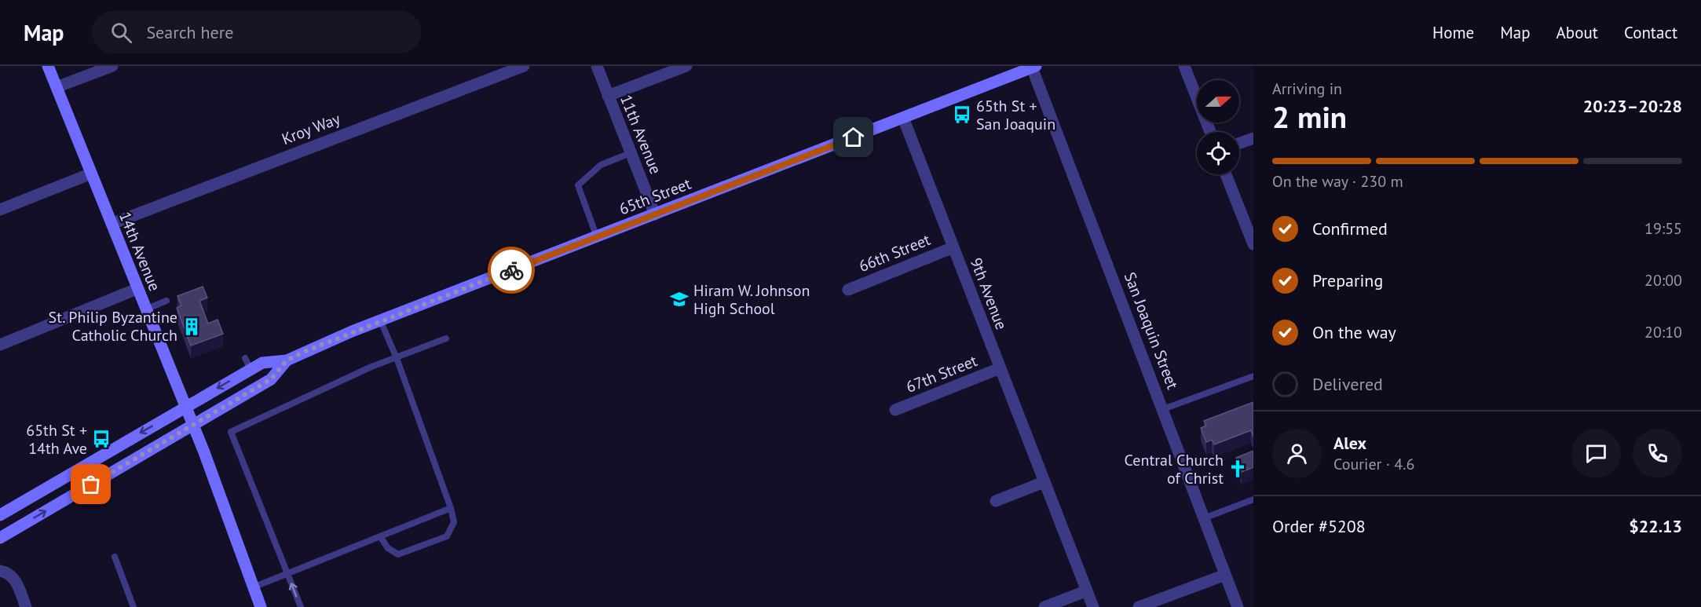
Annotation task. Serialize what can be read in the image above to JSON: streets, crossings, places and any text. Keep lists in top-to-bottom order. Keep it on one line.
{"streets":{"main road":["65th Street","14th Avenue"],"street":["Kroy Way","11th Avenue","66th Street","9th Avenue","San Joaquin Street","67th Street"]},"crossings":[["Kroy Way","14th Avenue"],["11th Avenue","65th Street"],["65th Street","14th Avenue"],["65th Street","9th Avenue"],["65th Street","San Joaquin Street"],["66th Street","9th Avenue"],["9th Avenue","67th Street"]],"places":{"bus stop":["65th St + San Joaquin","65th St + 14th Ave"],"school or university":["Hiram W. Johnson High School"],"building":["St. Philip Byzantine Catholic Church"],"church":["Central Church of Christ"]},"north":"right","page":{"header":"Map","search":"Search here","nav":["Home","Map","About","Contact"],"heading":["2 min","Arriving in","20:23–20:28"],"panel":["Alex","Courier · 4.6","Order #5208","$22.13"],"bar":"On the way · 230 m","list":[["Confirmed","19:55"],["Preparing","20:00"],["On the way","20:10"],"Delivered"]}}
